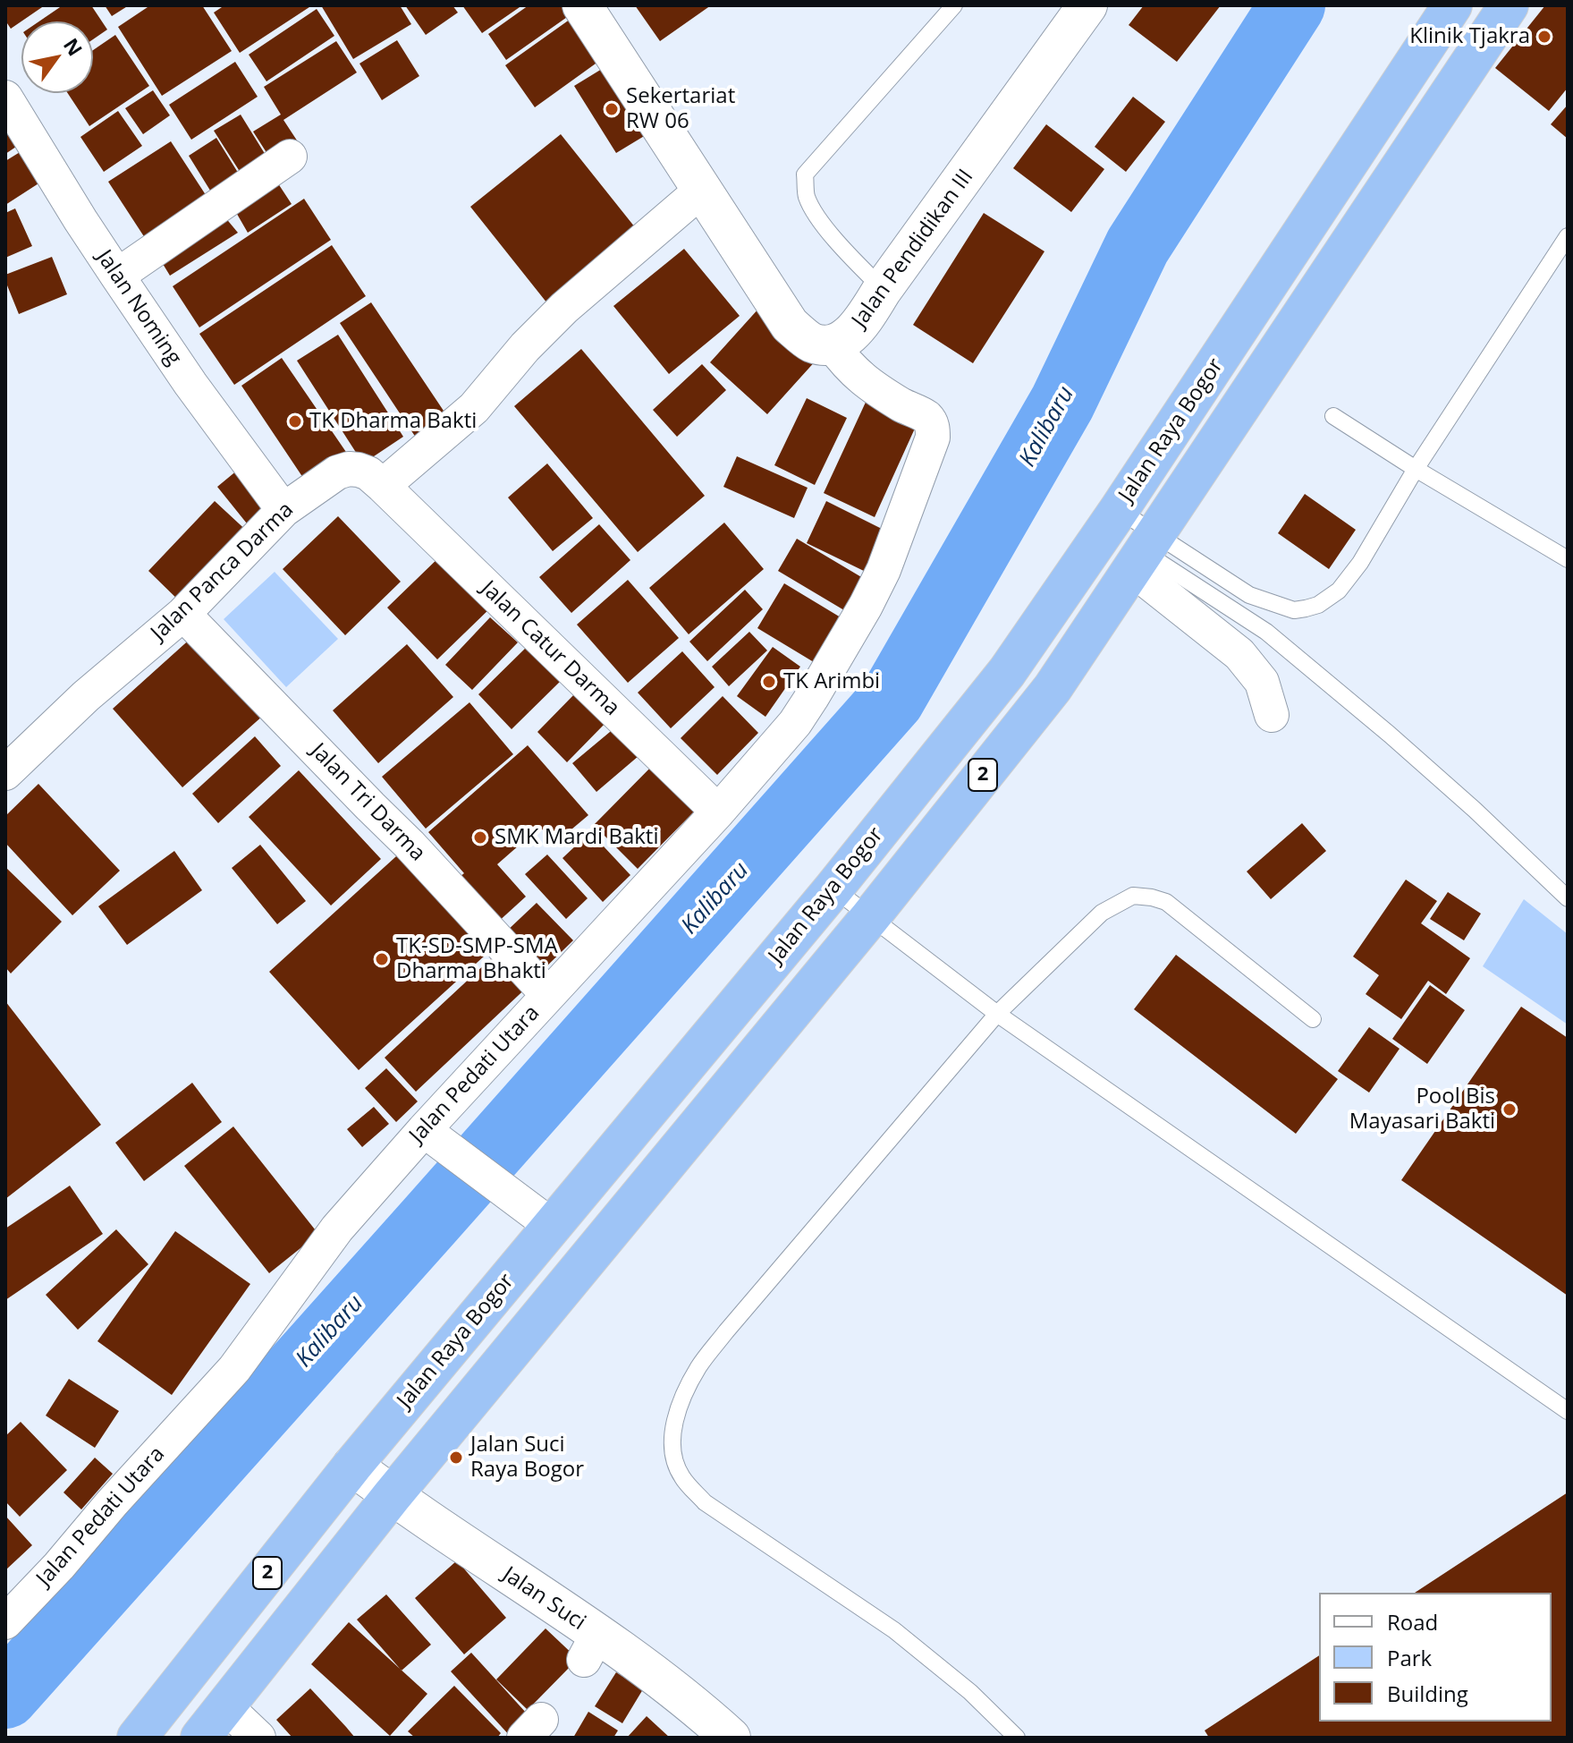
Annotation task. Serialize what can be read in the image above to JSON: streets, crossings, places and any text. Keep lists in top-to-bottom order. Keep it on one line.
{"streets":{"highway":["Jalan Raya Bogor","2"],"street":["Jalan Pendidikan III","Jalan Noming","Jalan Panca Darma","Jalan Catur Darma","Jalan Tri Darma","Jalan Pedati Utara","Jalan Suci"]},"crossings":[["Jalan Pendidikan III","Jalan Pedati Utara"],["Jalan Noming","Jalan Panca Darma"],["Jalan Raya Bogor","Jalan Suci"],["Jalan Panca Darma","Jalan Catur Darma"],["Jalan Panca Darma","Jalan Tri Darma"],["Jalan Catur Darma","Jalan Pedati Utara"],["Jalan Tri Darma","Jalan Pedati Utara"]],"water":["Kalibaru"],"places":["Klinik Tjakra","Sekertariat RW 06","TK Dharma Bakti","TK Arimbi","SMK Mardi Bakti","TK-SD-SMP-SMA Dharma Bhakti","Pool Bis Mayasari Bakti","Jalan Suci Raya Bogor"],"legend":["Road","Park","Building"],"north":"top right"}
